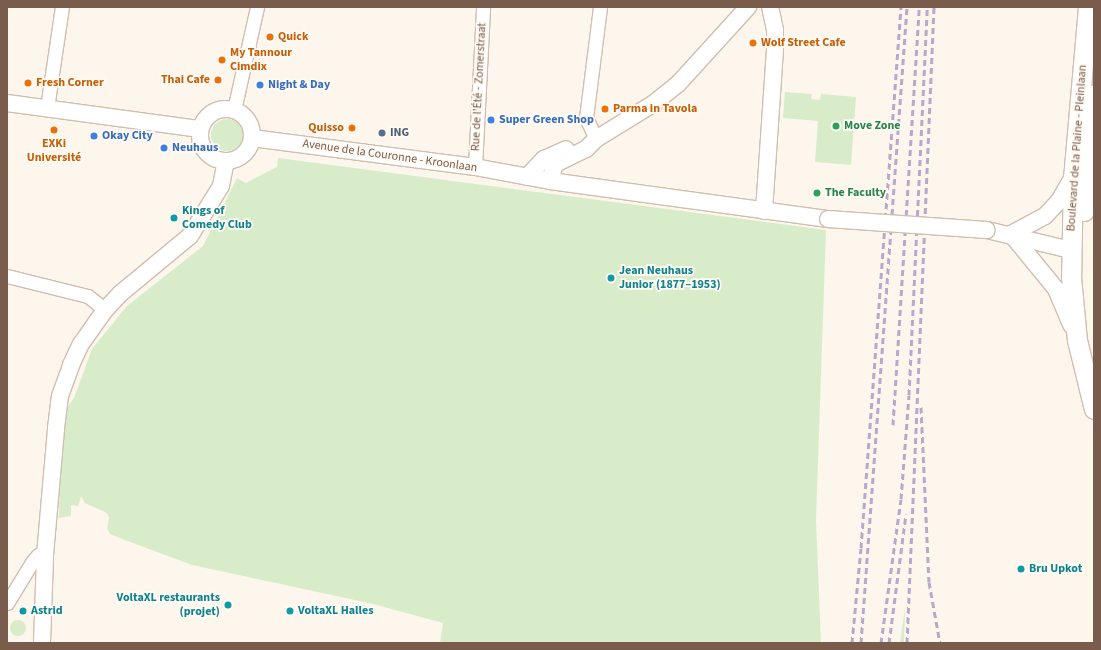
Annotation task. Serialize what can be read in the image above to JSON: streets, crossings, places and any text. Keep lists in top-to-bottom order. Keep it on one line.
{"streets":{"main road":["Boulevard de la Plaine - Pleinlaan"],"street":["Rue de l'Été - Zomerstraat","Avenue de la Couronne - Kroonlaan"]},"crossings":[["Rue de l'Été - Zomerstraat","Avenue de la Couronne - Kroonlaan"],["Boulevard de la Plaine - Pleinlaan","Avenue de la Couronne - Kroonlaan"]],"places":["Quick","Wolf Street Cafe","My Tannour Cimdix","Thai Cafe","Fresh Corner","Night & Day","Parma in Tavola","Super Green Shop","Move Zone","Quisso","EXKi Université","ING","Okay City","Neuhaus","The Faculty","Kings of Comedy Club","Jean Neuhaus Junior (1877–1953)","Bru Upkot","VoltaXL restaurants (projet)","Astrid","VoltaXL Halles"]}
